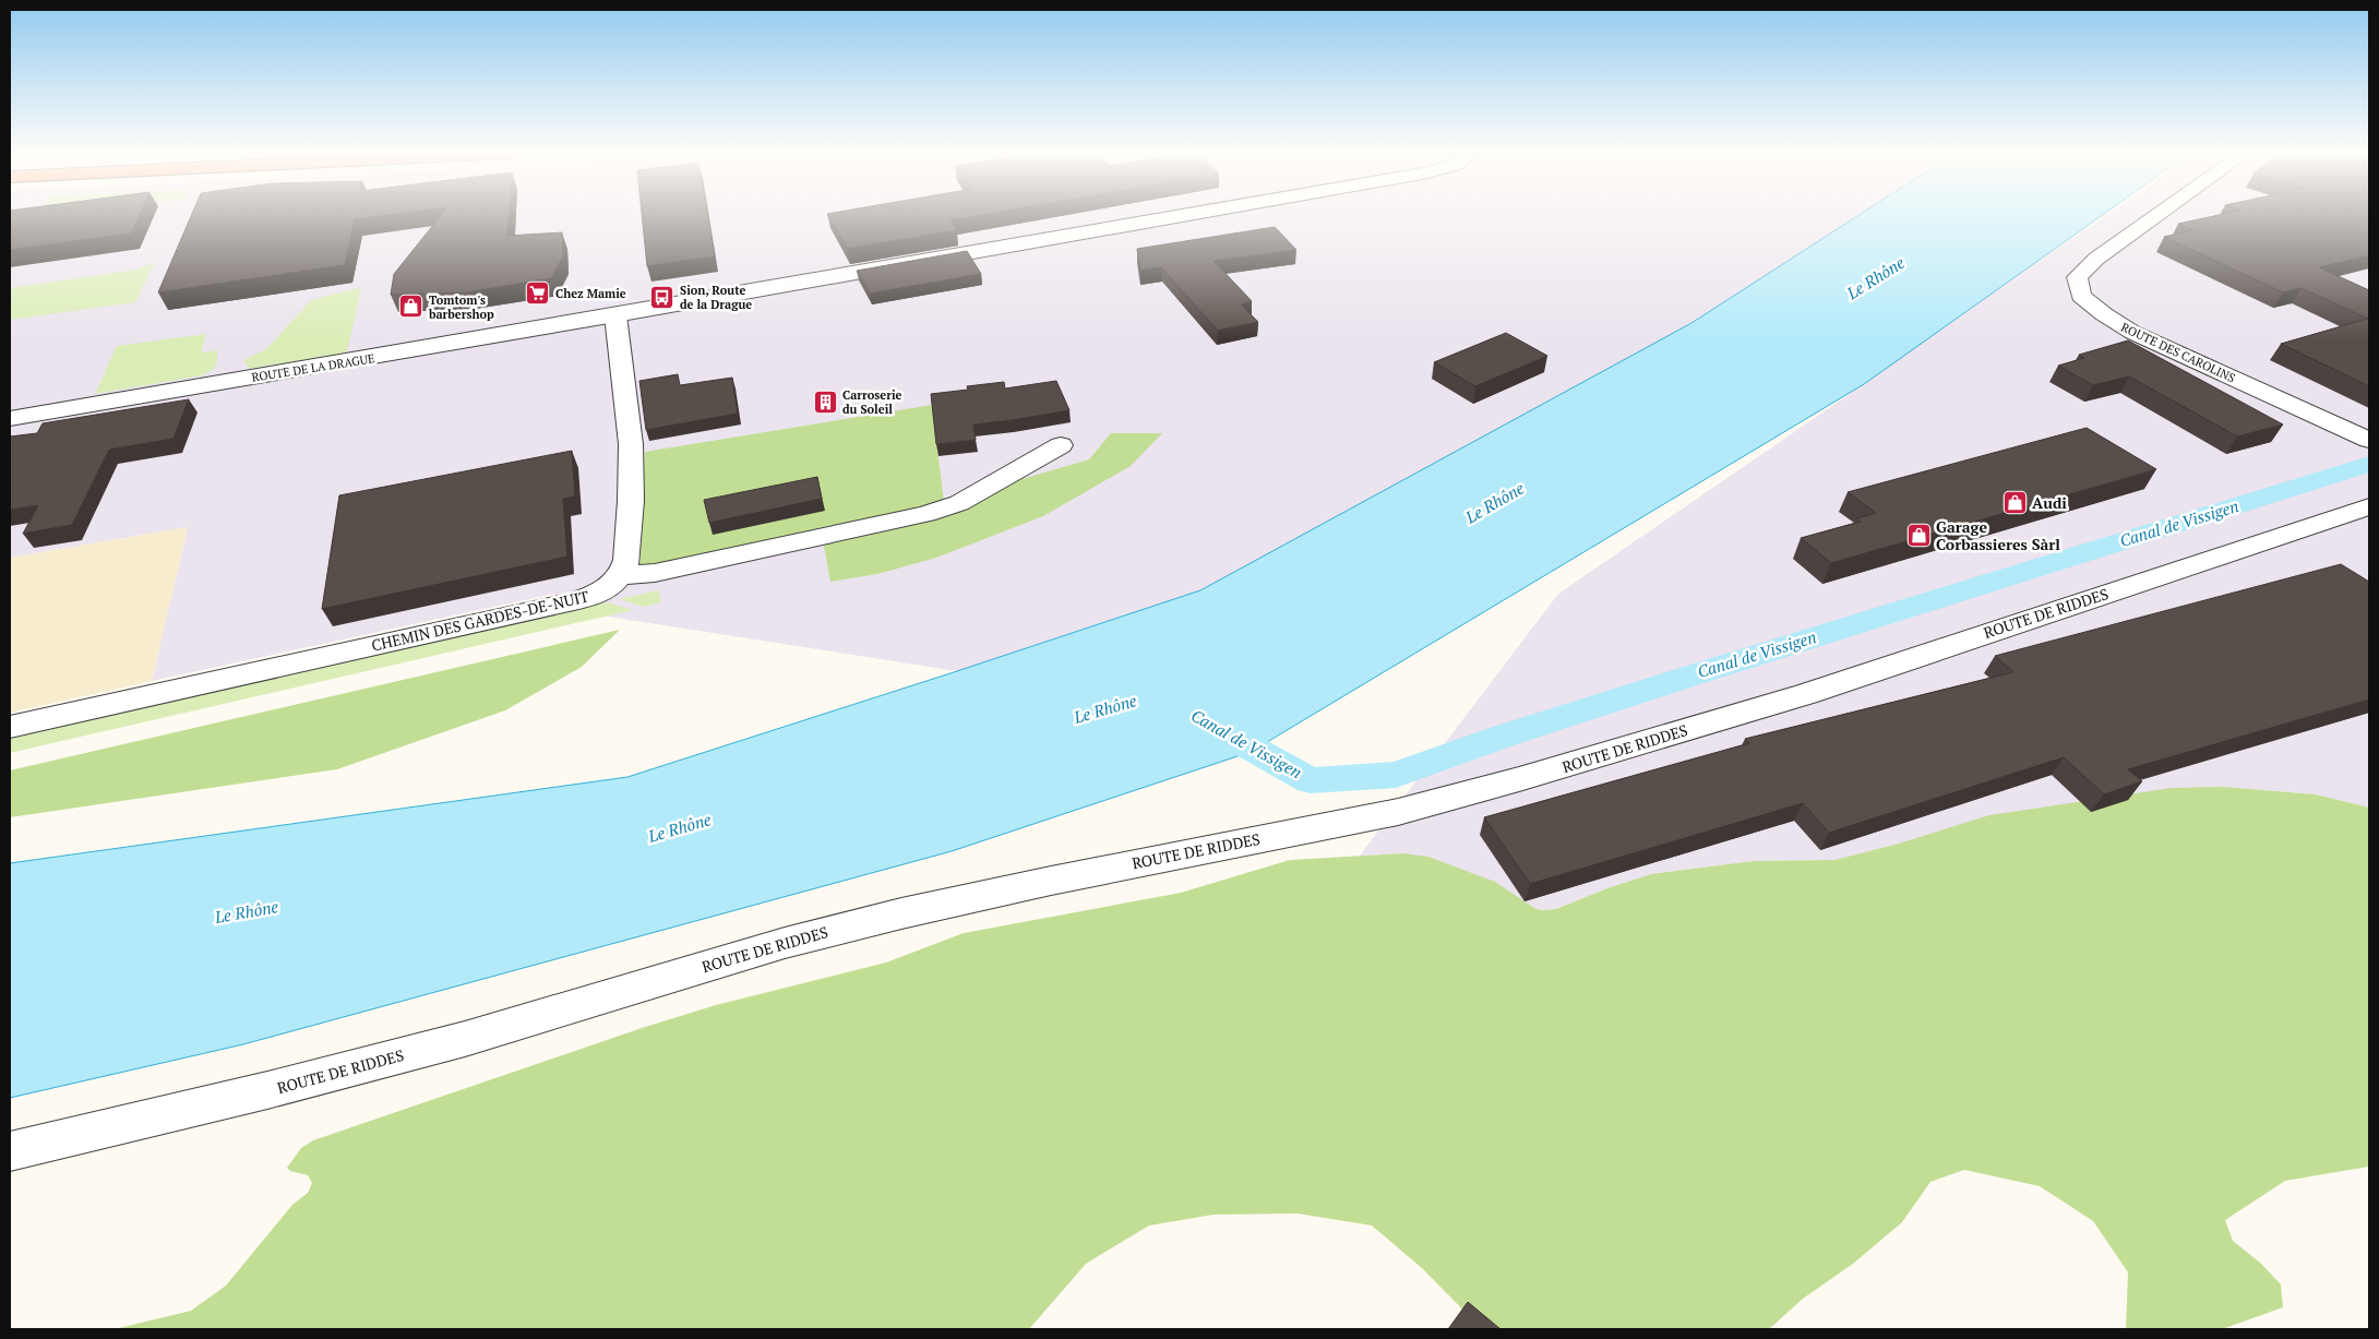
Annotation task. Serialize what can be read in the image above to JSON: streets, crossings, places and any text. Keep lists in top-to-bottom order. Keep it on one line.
{"streets":{"street":["ROUTE DES CAROLINS","ROUTE DE LA DRAGUE","ROUTE DE RIDDES","CHEMIN DES GARDES-DE-NUIT"]},"water":["Le Rhône","Canal de Vissigen"],"places":{"supermarket":["Chez Mamie"],"bus stop":["Sion, Route de la Drague"],"shop":["Tomtom's barbershop","Audi","Garage Corbassieres Sàrl"],"building":["Carroserie du Soleil"]}}
